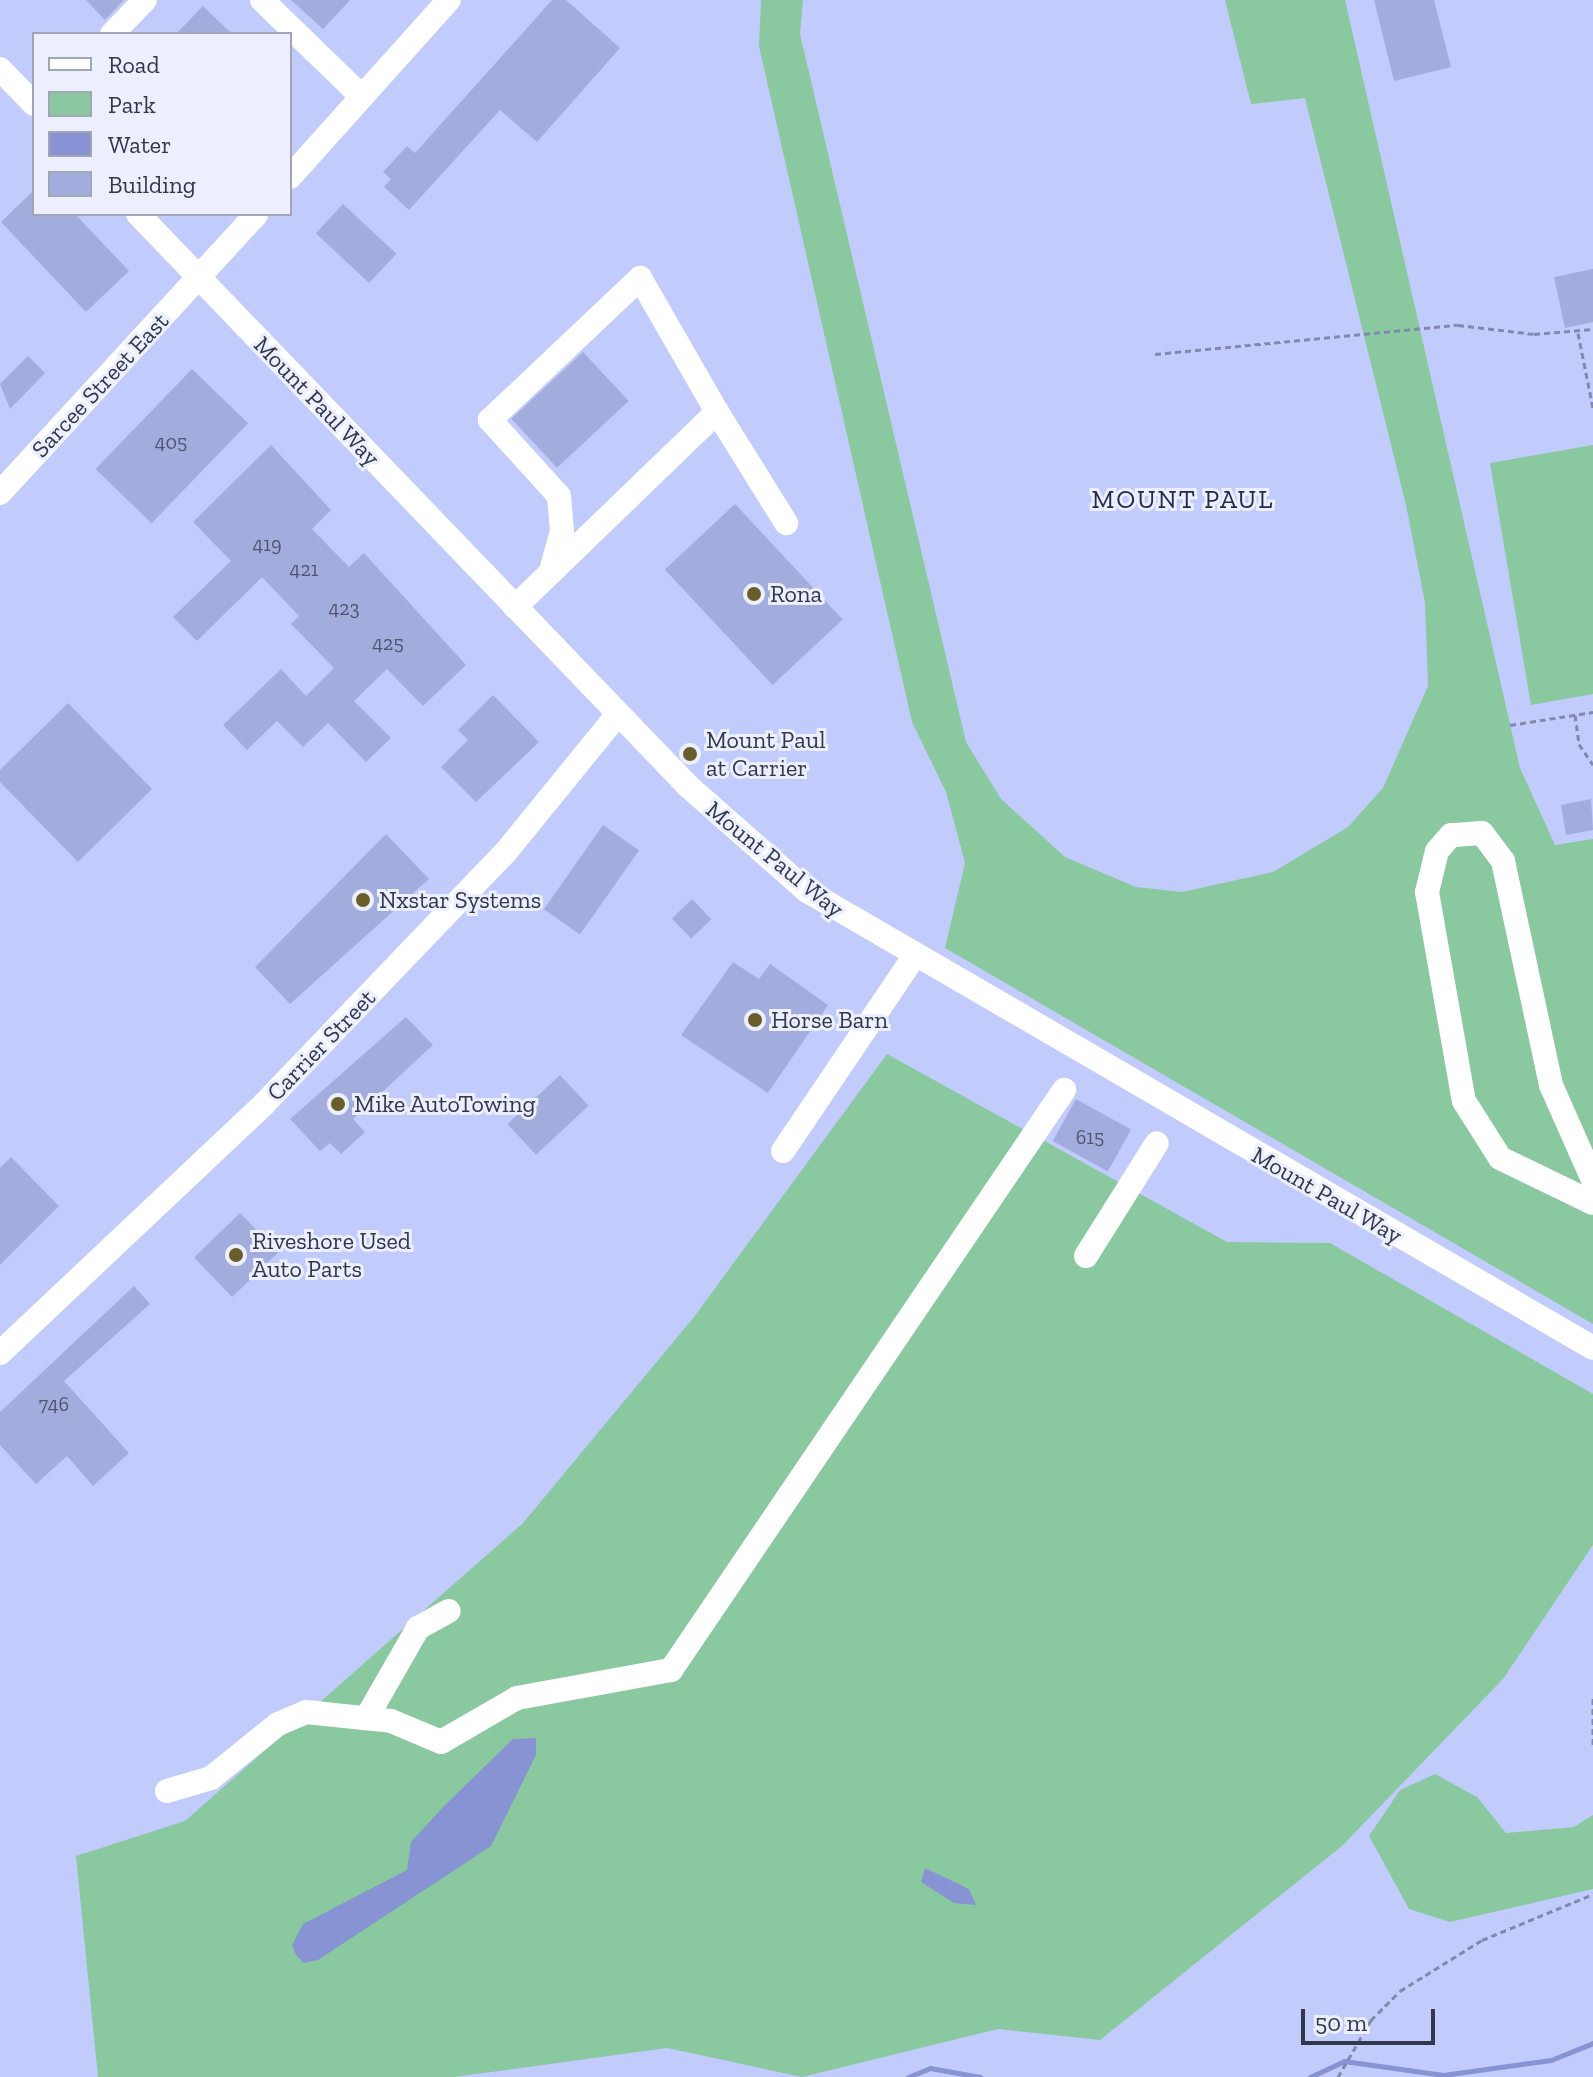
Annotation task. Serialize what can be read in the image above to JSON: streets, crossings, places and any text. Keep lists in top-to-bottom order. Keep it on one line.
{"streets":{"street":["Sarcee Street East","Mount Paul Way","Carrier Street"]},"crossings":[["Sarcee Street East","Mount Paul Way"],["Mount Paul Way","Carrier Street"]],"districts":["MOUNT PAUL"],"places":["Rona","Mount Paul at Carrier","Nxstar Systems","Horse Barn","Mike AutoTowing","Riveshore Used Auto Parts"],"house_numbers":["405","419","421","423","425","615","746"],"legend":["Road","Park","Water","Building"],"scale_bar":"50 m"}
